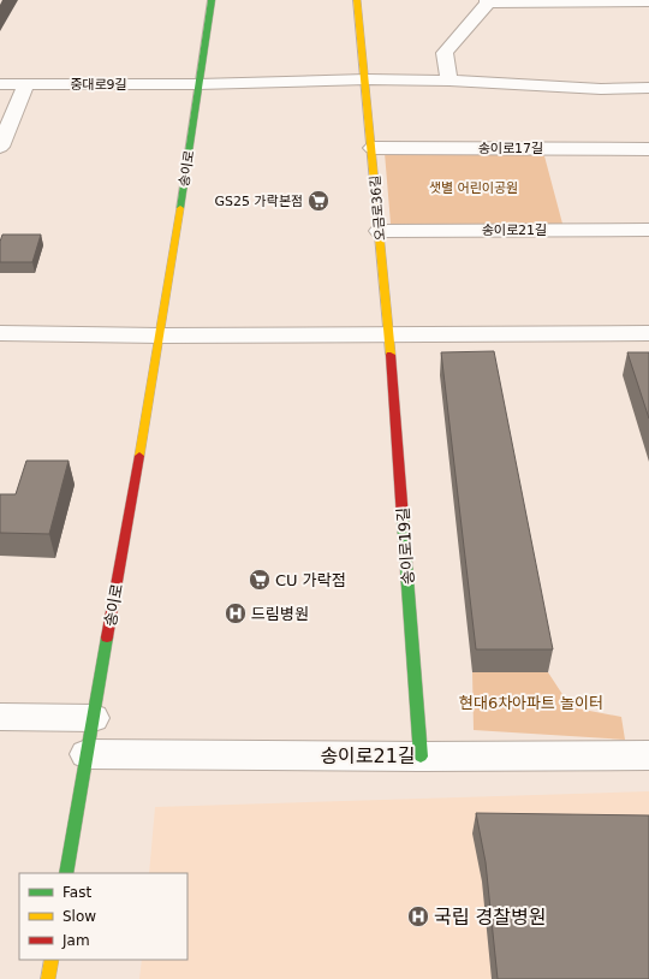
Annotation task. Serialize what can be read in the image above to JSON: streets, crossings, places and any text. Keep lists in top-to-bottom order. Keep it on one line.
{"streets":{"street":["중대로9길","송이로17길","송이로","오금로36길","송이로21길","송이로19길"]},"crossings":[["중대로9길","송이로"],["송이로17길","오금로36길"],["송이로","송이로21길"],["오금로36길","송이로21길"],["오금로36길","송이로19길"],["송이로21길","송이로19길"]],"parks":["샛별 어린이공원","현대6차아파트 놀이터"],"places":{"supermarket":["GS25 가락본점","CU 가락점"],"hospital":["드림병원","국립 경찰병원"]},"legend":["Fast","Slow","Jam"]}
